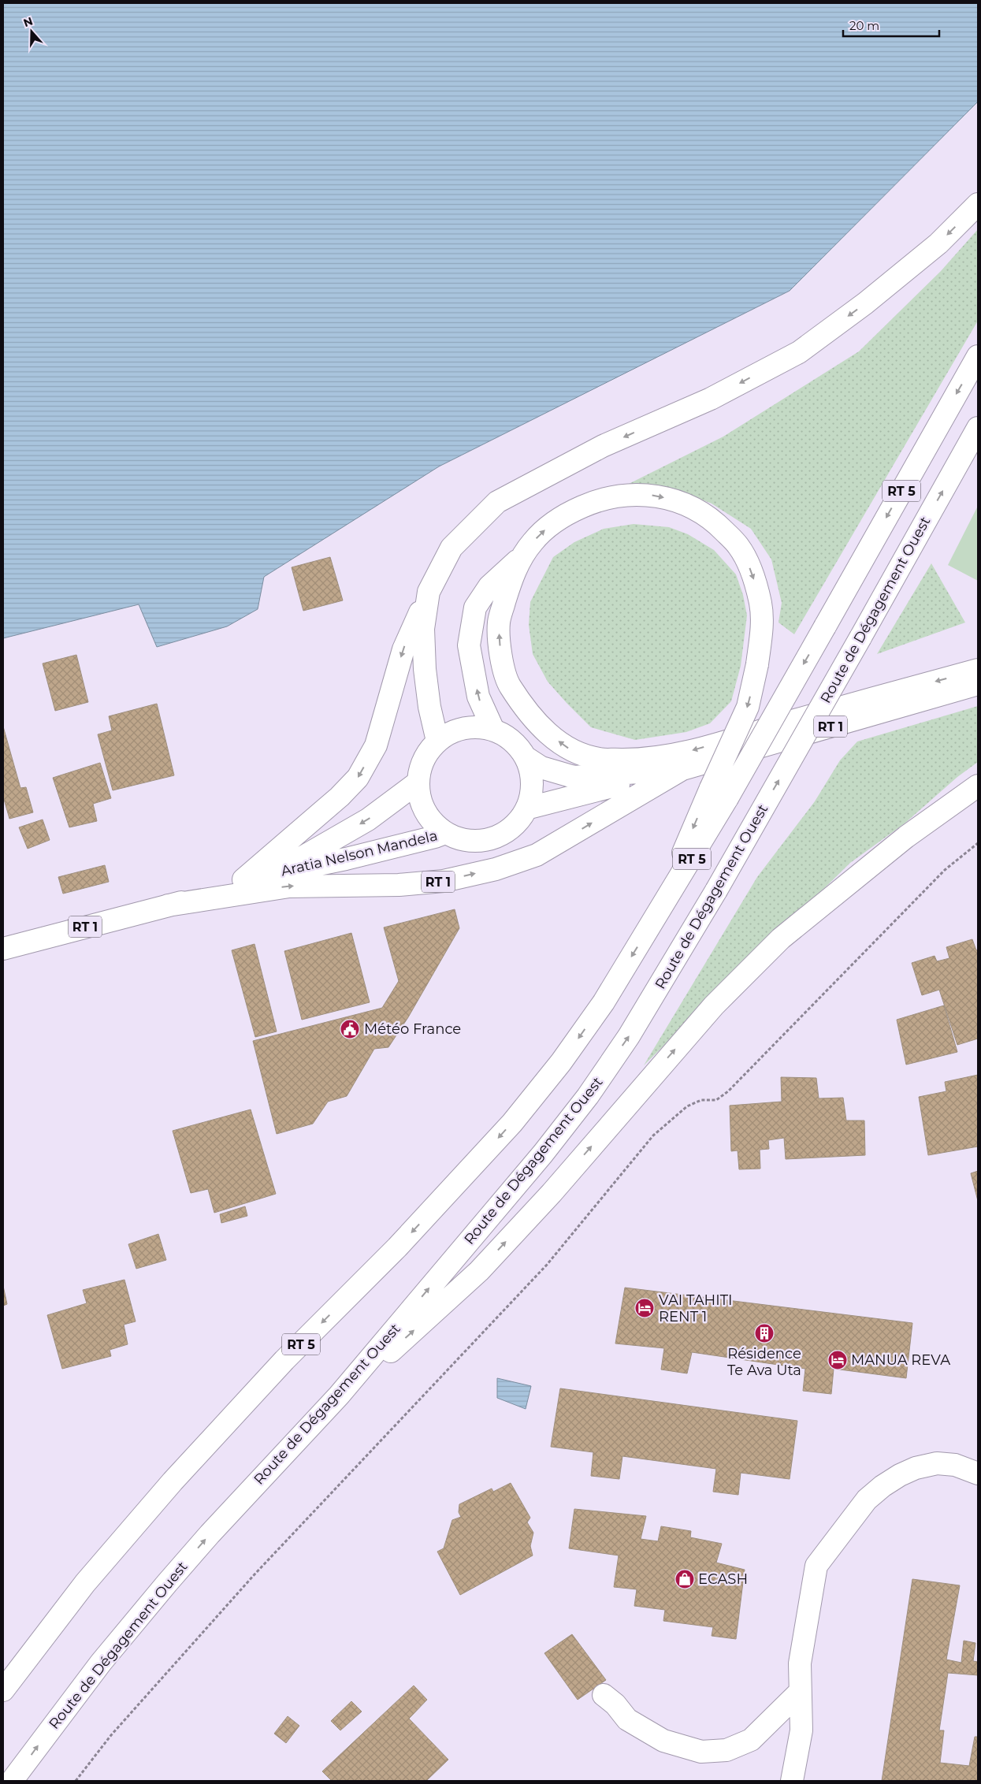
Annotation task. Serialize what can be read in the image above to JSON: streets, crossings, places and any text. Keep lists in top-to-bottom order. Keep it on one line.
{"streets":{"main road":["RT 5","Route de Dégagement Ouest","RT 1","Aratia Nelson Mandela"]},"crossings":[["RT 1","Aratia Nelson Mandela"]],"places":{"public building":["Météo France"],"hotel":["VAI TAHITI RENT 1","MANUA REVA"],"building":["Résidence Te Ava Uta"],"shop":["ECASH"]},"scale_bar":"20 m","north":"top"}
